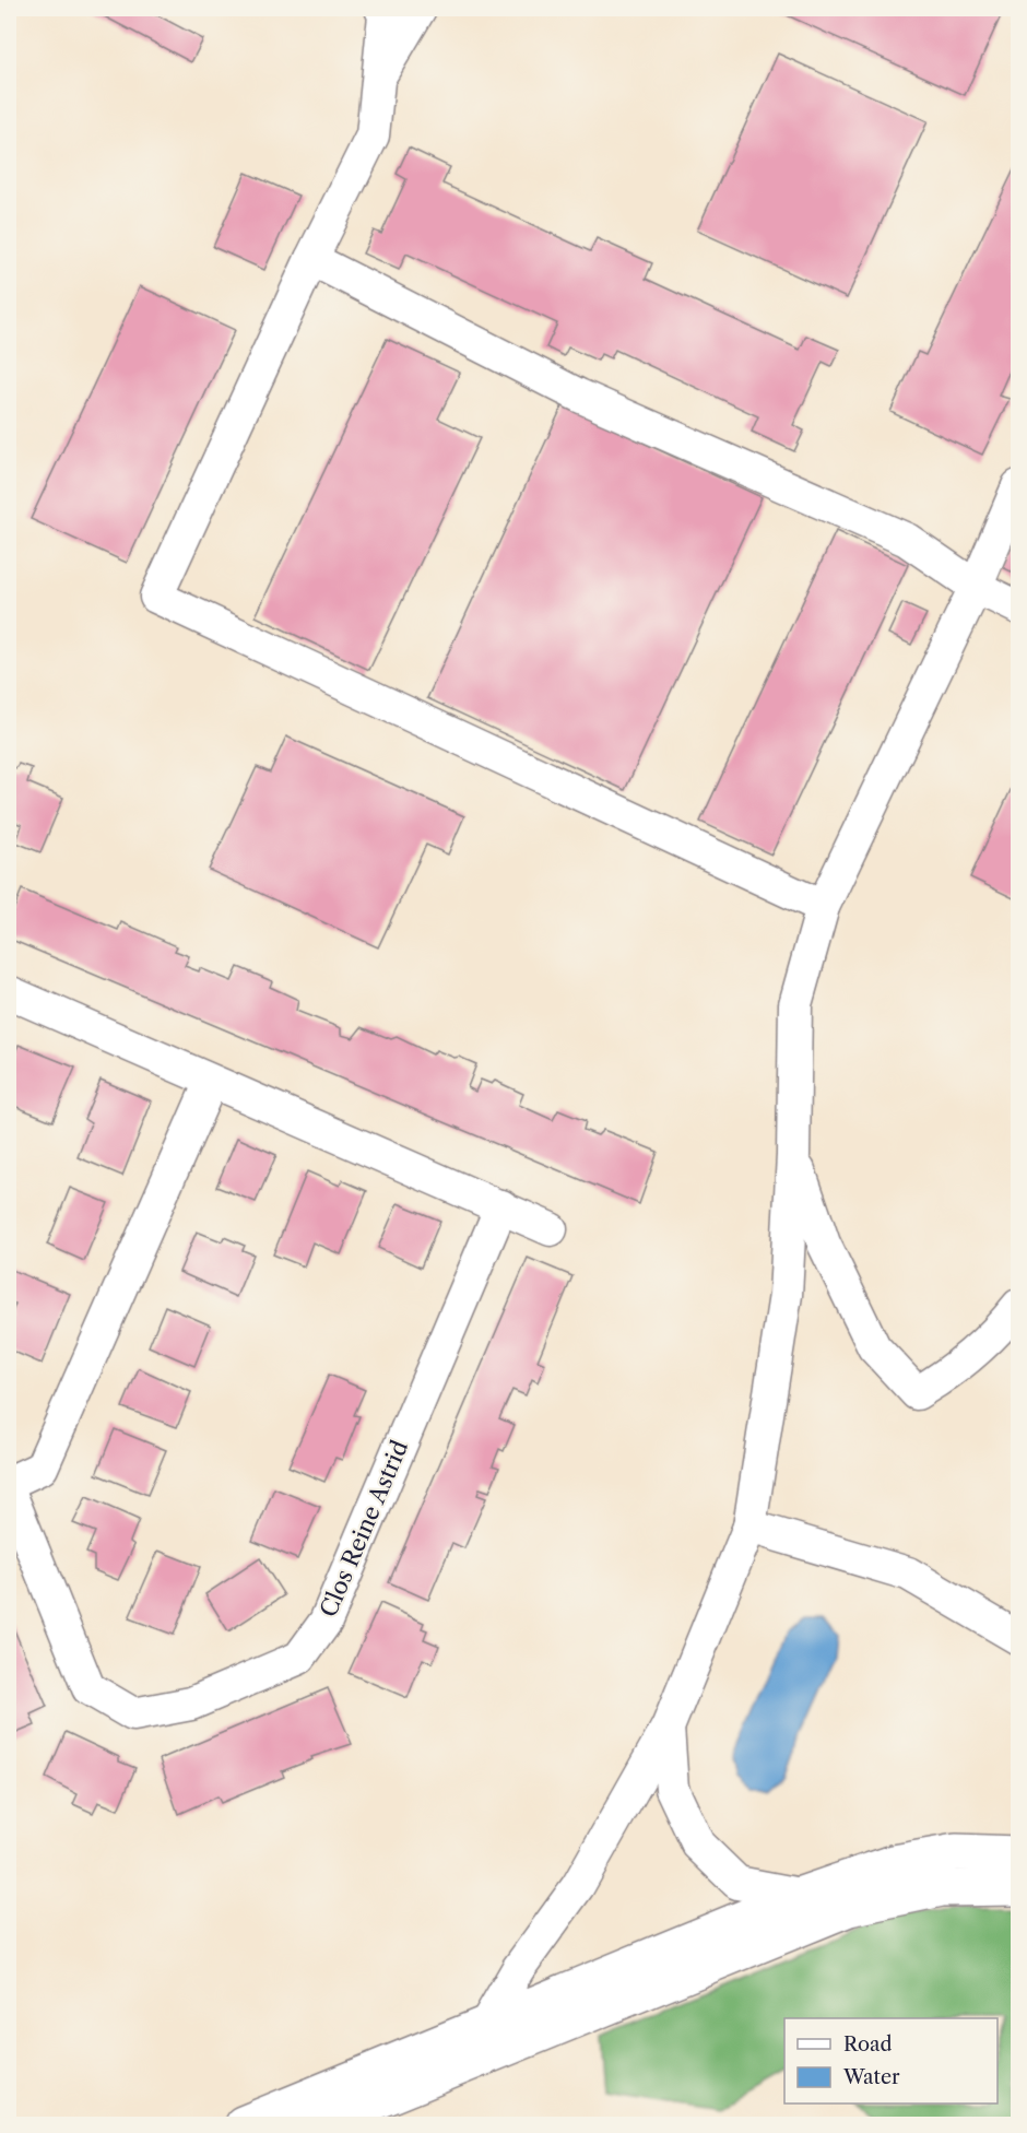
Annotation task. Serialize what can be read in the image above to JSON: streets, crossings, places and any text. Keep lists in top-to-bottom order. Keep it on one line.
{"streets":{"street":["Clos Reine Astrid"]},"legend":["Road","Water"]}
